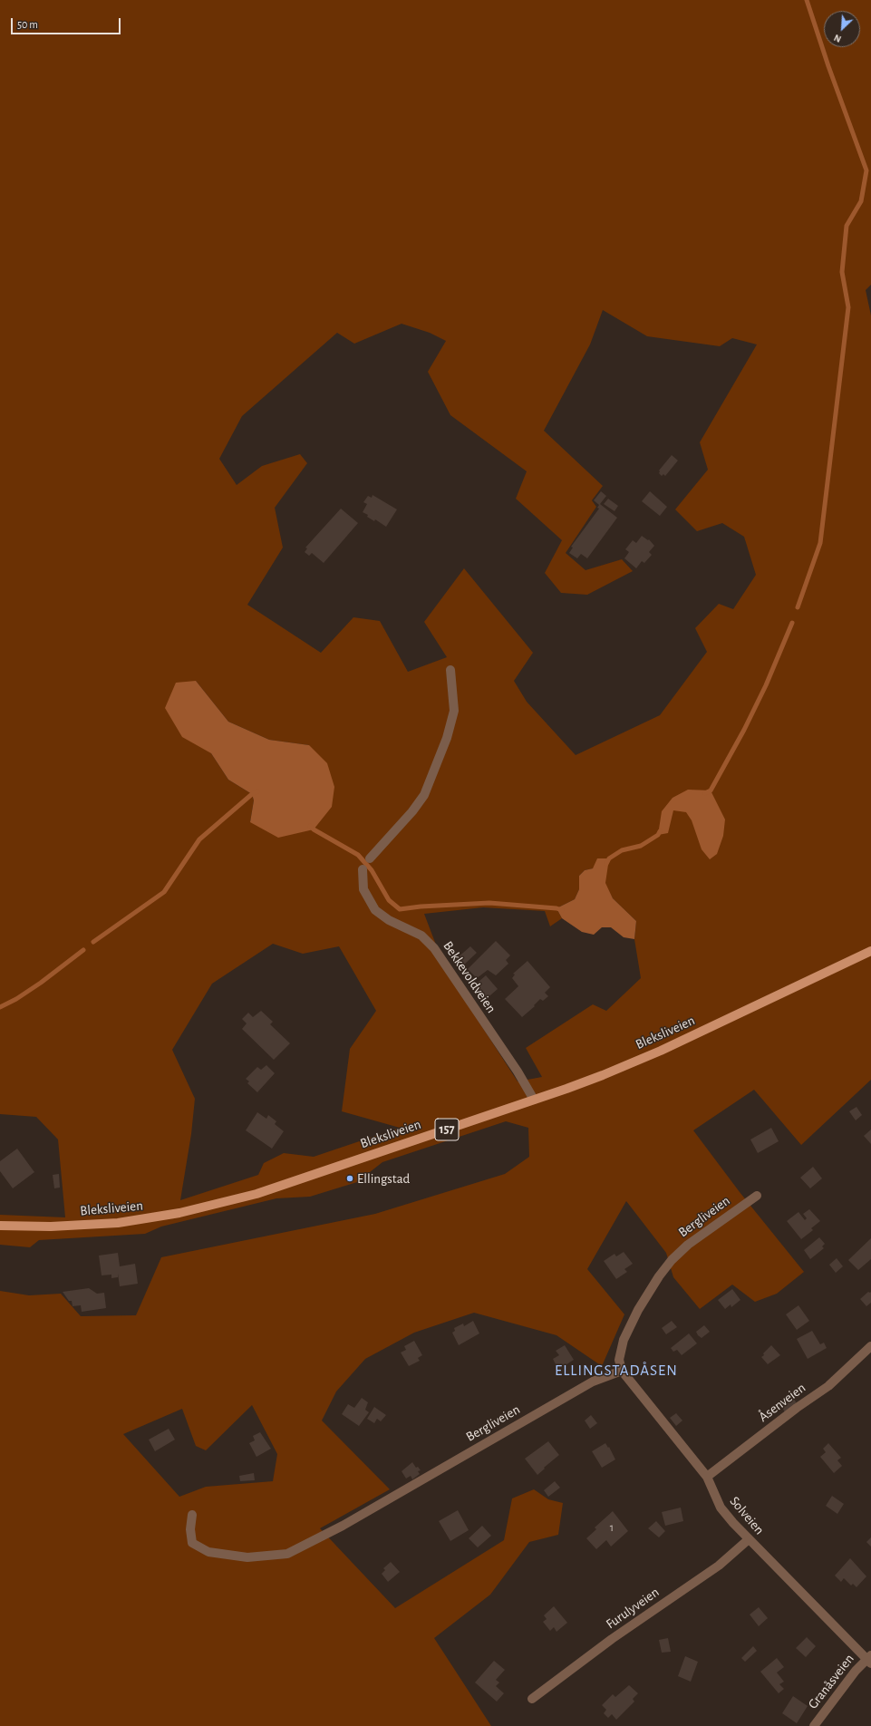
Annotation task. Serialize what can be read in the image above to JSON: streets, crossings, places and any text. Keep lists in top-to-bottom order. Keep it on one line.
{"streets":{"main road":["Bleksliveien","157"],"street":["Bekkevoldveien","Bergliveien","Åsenveien","Solveien","Furulyveien","Granåsveien"]},"crossings":[["Bekkevoldveien","Bleksliveien"],["Bergliveien","Solveien"],["Åsenveien","Solveien"],["Solveien","Furulyveien"],["Solveien","Granåsveien"]],"districts":["ELLINGSTADÅSEN"],"places":["Ellingstad"],"house_numbers":["1"],"scale_bar":"50 m","north":"bottom left"}
